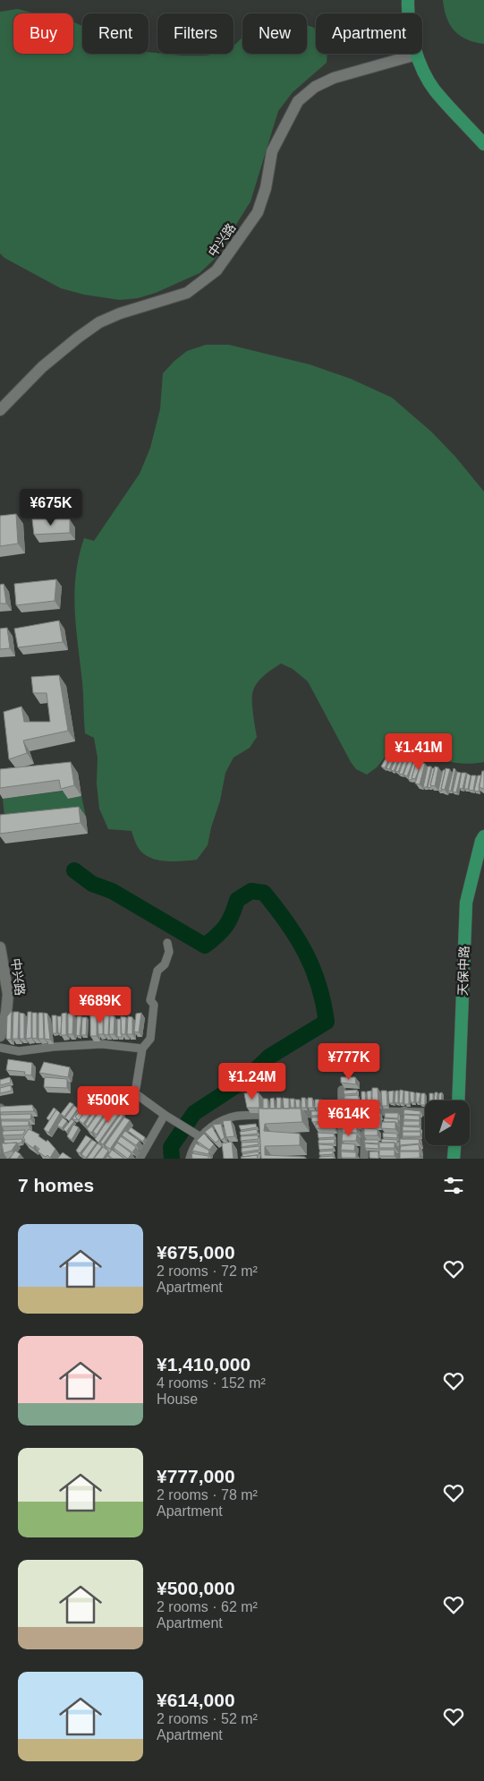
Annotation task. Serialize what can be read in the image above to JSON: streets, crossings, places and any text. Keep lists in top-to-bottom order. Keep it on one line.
{"streets":{"main road":["中兴路","天保中路"]},"north":"top right","page":{"chip":["Buy","Rent","Filters","New","Apartment"],"price":["¥675K","¥1.41M","¥689K","¥777K","¥1.24M","¥500K","¥614K"],"heading":"7 homes","list":[{"name":"¥675,000","note":"2 rooms · 72 m² · Apartment"},{"name":"¥1,410,000","note":"4 rooms · 152 m² · House"},{"name":"¥777,000","note":"2 rooms · 78 m² · Apartment"},{"name":"¥500,000","note":"2 rooms · 62 m² · Apartment"},{"name":"¥614,000","note":"2 rooms · 52 m² · Apartment"}]}}
